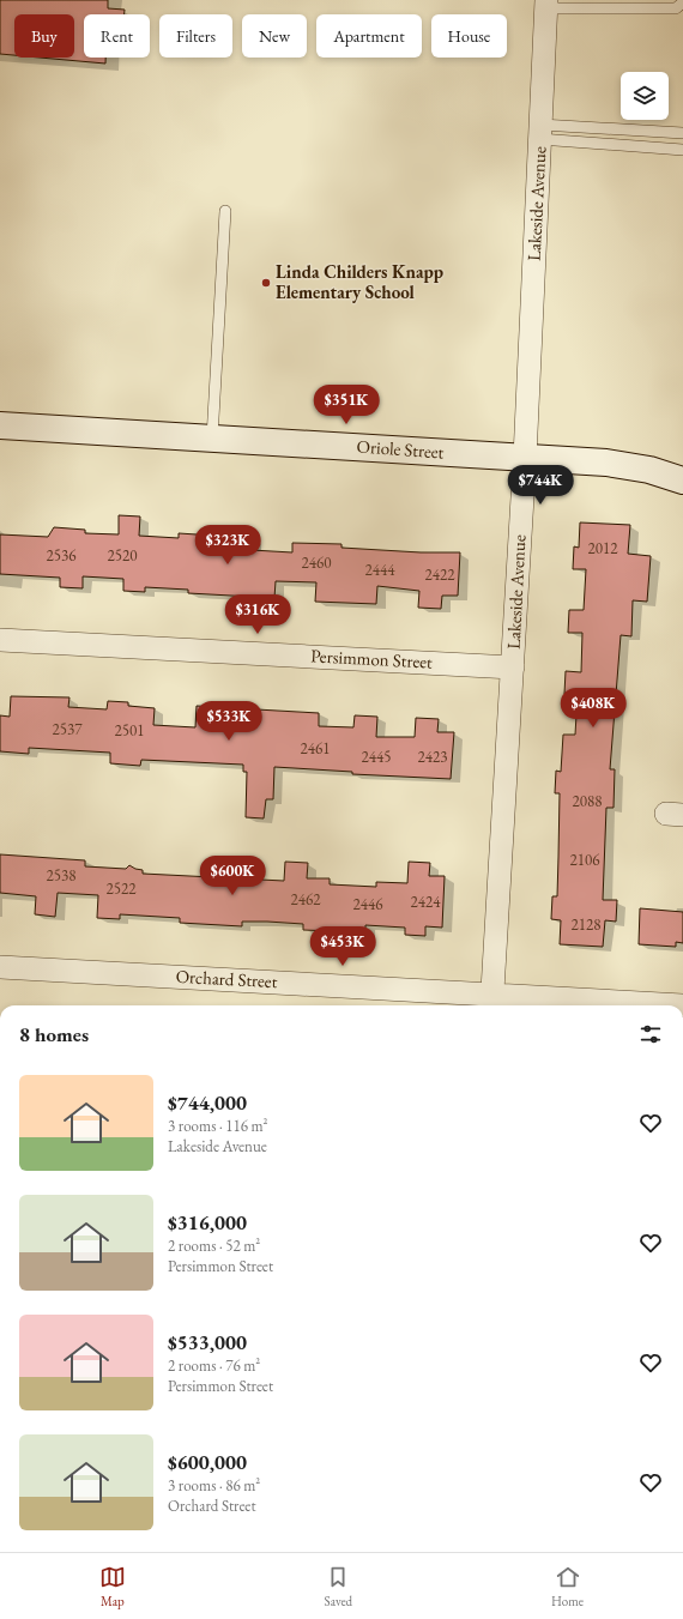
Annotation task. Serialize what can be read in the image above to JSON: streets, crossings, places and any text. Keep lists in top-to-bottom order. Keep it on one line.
{"streets":{"street":["Lakeside Avenue","Oriole Street","Persimmon Street","Orchard Street"]},"crossings":[["Lakeside Avenue","Oriole Street"],["Lakeside Avenue","Persimmon Street"],["Lakeside Avenue","Orchard Street"]],"places":["Linda Childers Knapp Elementary School"],"house_numbers":["2012","2536","2520","2460","2444","2422","2537","2501","2461","2445","2423","2088","2106","2538","2522","2462","2424","2446","2128"],"page":{"chip":["Buy","Rent","Filters","New","Apartment","House"],"price":["$351K","$744K","$323K","$316K","$408K","$533K","$600K","$453K"],"heading":"8 homes","list":[{"name":"$744,000","note":"3 rooms · 116 m² · Lakeside Avenue"},{"name":"$316,000","note":"2 rooms · 52 m² · Persimmon Street"},{"name":"$533,000","note":"2 rooms · 76 m² · Persimmon Street"},{"name":"$600,000","note":"3 rooms · 86 m² · Orchard Street"}],"tabs":["Map","Saved","Home"]}}
